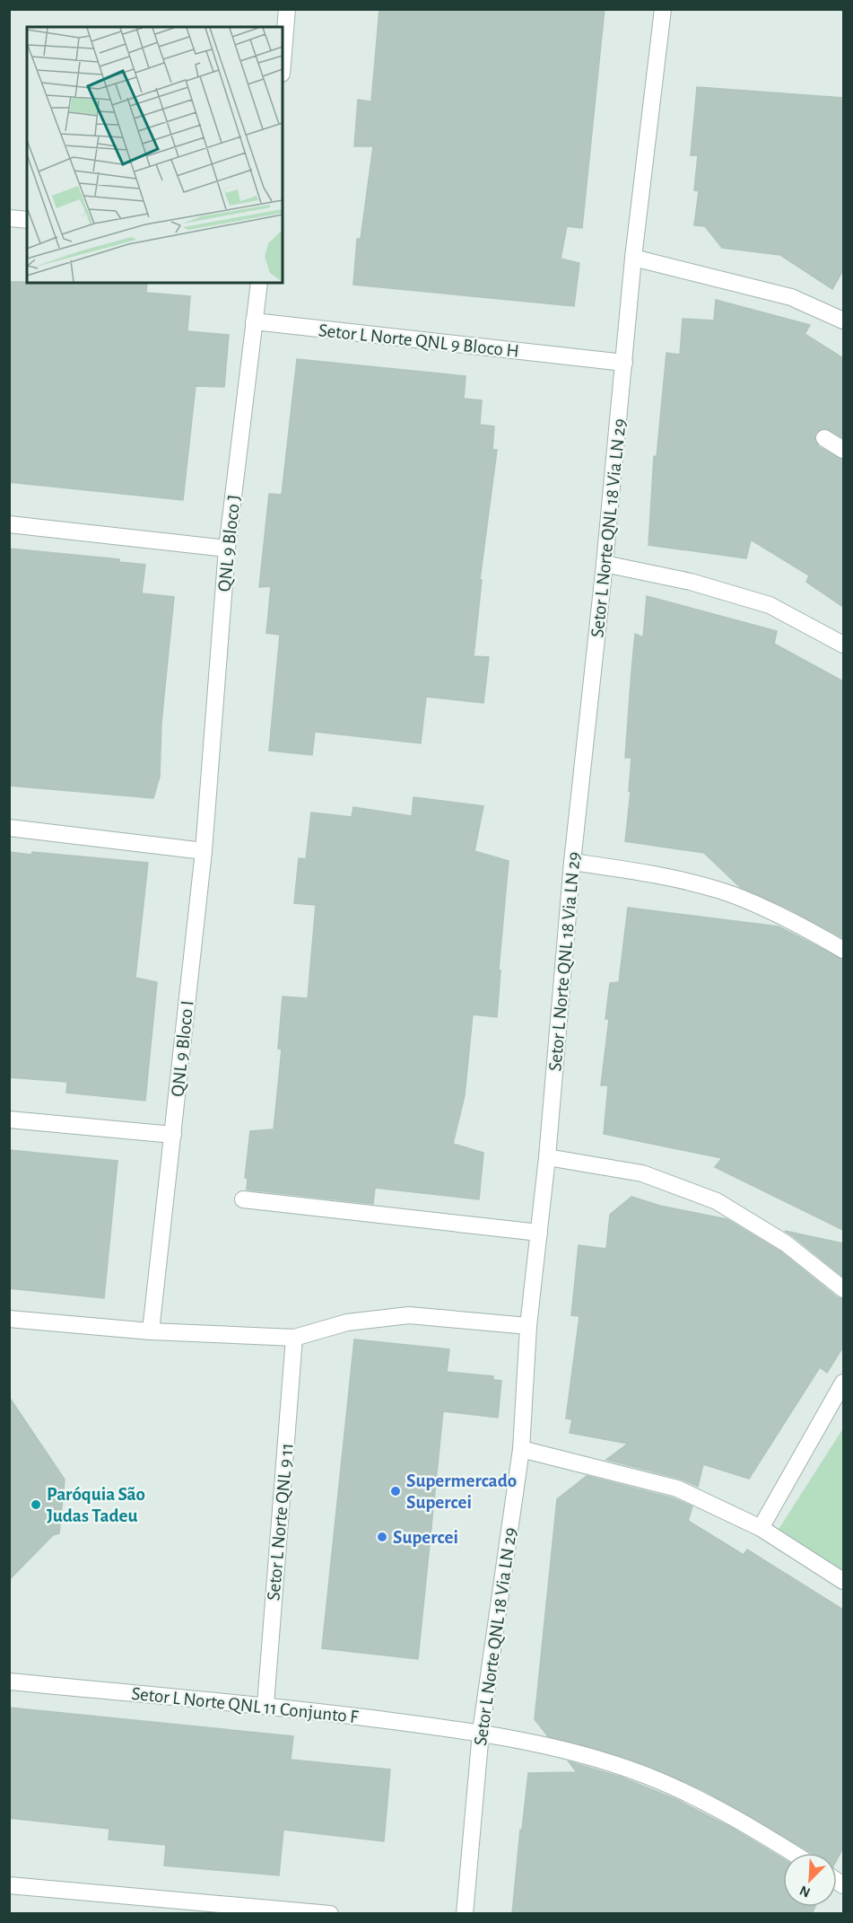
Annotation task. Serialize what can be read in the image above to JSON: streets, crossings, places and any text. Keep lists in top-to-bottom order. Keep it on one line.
{"streets":{"street":["Setor L Norte QNL 9 Bloco H","Setor L Norte QNL 18 Via LN 29","QNL 9 Bloco J","QNL 9 Bloco I","Setor L Norte QNL 9 11","Setor L Norte QNL 11 Conjunto F"]},"crossings":[["Setor L Norte QNL 9 Bloco H","Setor L Norte QNL 18 Via LN 29"],["Setor L Norte QNL 9 Bloco H","QNL 9 Bloco J"],["Setor L Norte QNL 18 Via LN 29","Setor L Norte QNL 11 Conjunto F"],["QNL 9 Bloco J","QNL 9 Bloco I"],["Setor L Norte QNL 9 11","Setor L Norte QNL 11 Conjunto F"]],"places":["Supermercado Supercei","Paróquia São Judas Tadeu","Supercei"],"north":"bottom left"}
